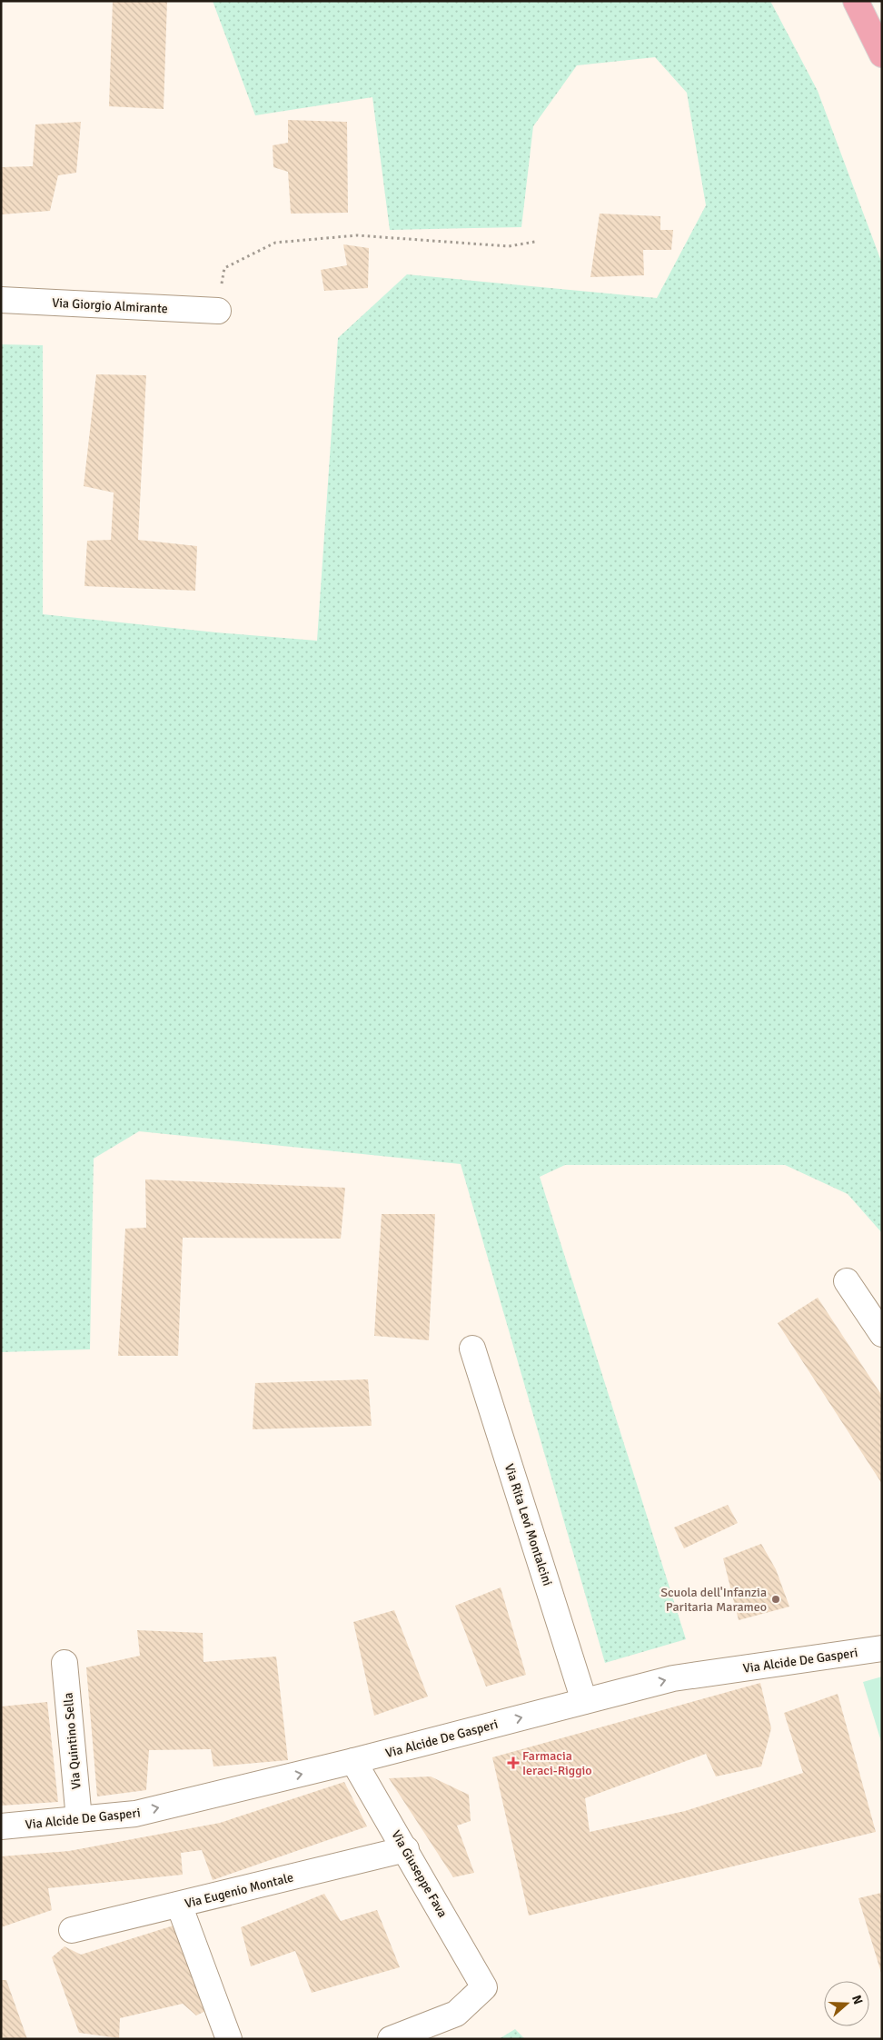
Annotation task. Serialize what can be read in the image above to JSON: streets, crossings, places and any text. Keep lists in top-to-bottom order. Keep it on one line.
{"streets":{"street":["Via Giorgio Almirante","Via Rita Levi Montalcini","Via Alcide De Gasperi","Via Quintino Sella","Via Giuseppe Fava","Via Eugenio Montale"]},"crossings":[["Via Rita Levi Montalcini","Via Alcide De Gasperi"],["Via Alcide De Gasperi","Via Quintino Sella"],["Via Alcide De Gasperi","Via Giuseppe Fava"],["Via Giuseppe Fava","Via Eugenio Montale"]],"one_way":["Via Alcide De Gasperi"],"places":{"other":["Scuola dell'Infanzia Paritaria Marameo"],"health":["Farmacia Ieraci-Riggio"]},"north":"right"}
